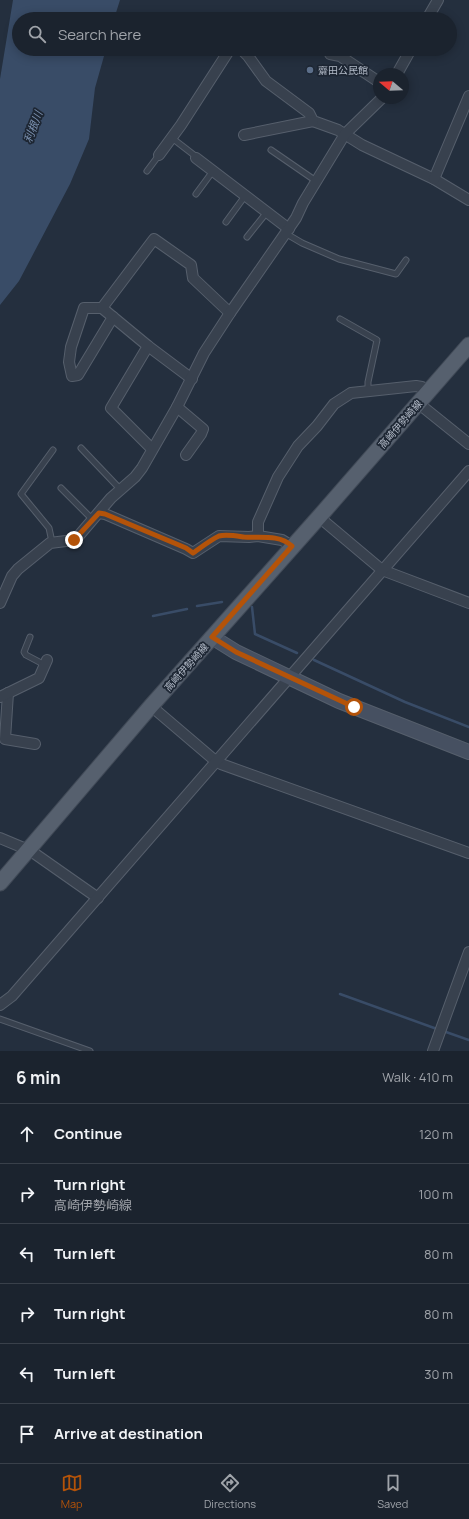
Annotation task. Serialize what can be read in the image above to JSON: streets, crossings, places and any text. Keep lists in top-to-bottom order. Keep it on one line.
{"streets":{"main road":["高崎伊勢崎線"]},"water":["利根川"],"places":["齋田公民館"],"north":"left","page":{"search":"Search here","heading":["6 min","Walk · 410 m"],"list":[["Continue","120 m"],["Turn right","高崎伊勢崎線","100 m"],["Turn left","80 m"],["Turn right","80 m"],["Turn left","30 m"],"Arrive at destination"],"nav":["Map","Directions","Saved"]}}
